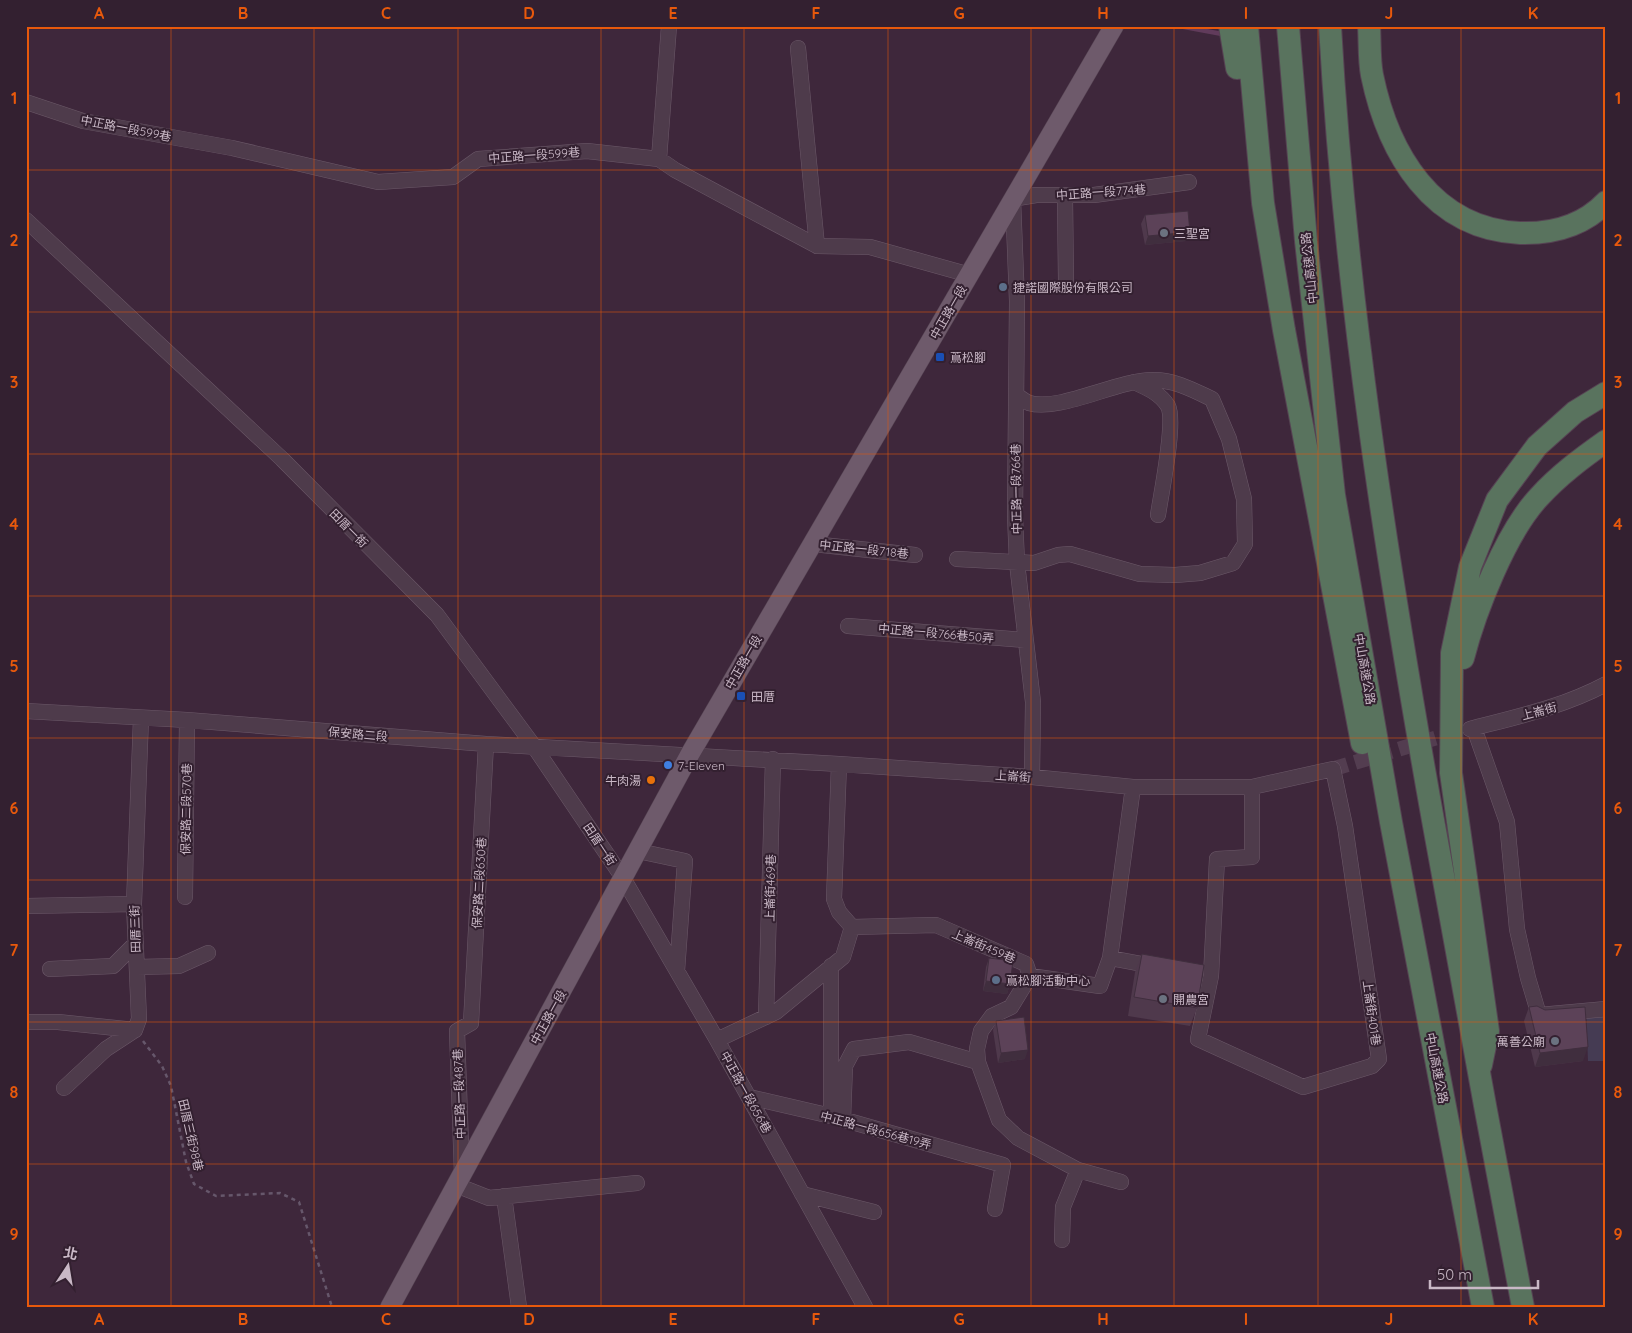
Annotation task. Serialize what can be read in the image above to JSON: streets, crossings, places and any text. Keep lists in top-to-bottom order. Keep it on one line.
{"streets":{"highway":["中山高速公路"],"main road":["中正路一段"],"street":["中正路一段599巷","中正路一段774巷","中正路一段766巷","田厝一街","中正路一段718巷","中正路一段766巷50弄","上崙街","保安路二段","保安路二段570巷","保安路二段630巷","上崙街469巷","田厝三街","上崙街459巷","上崙街401巷","中正路一段656巷","中正路一段487巷","中正路一段656巷19弄"],"path":["田厝三街98巷"]},"crossings":[["中正路一段599巷","中正路一段"],["中正路一段774巷","中正路一段"],["中正路一段774巷","中正路一段766巷"],["中正路一段","中正路一段766巷"],["中正路一段","田厝一街"],["中正路一段","中正路一段718巷"],["中正路一段","上崙街"],["中正路一段","保安路二段"],["中正路一段","中正路一段656巷"],["中正路一段","中正路一段487巷"],["中正路一段766巷","中正路一段766巷50弄"],["中正路一段766巷","上崙街"],["田厝一街","保安路二段"],["田厝一街","中正路一段656巷"],["上崙街","保安路二段"],["上崙街","上崙街469巷"],["上崙街","上崙街401巷"],["保安路二段","保安路二段570巷"],["保安路二段","保安路二段630巷"],["保安路二段","田厝三街"],["保安路二段630巷","中正路一段487巷"],["田厝三街","田厝三街98巷"],["中正路一段656巷","中正路一段656巷19弄"]],"places":{"other":["三聖宮","捷諾國際股份有限公司","7-Eleven","牛肉湯","蔦松腳活動中心","開農宮","萬善公廟"],"transit":["蔦松腳","田厝"]},"scale_bar":"50 m","north":"top","grid":{"columns":["A","B","C","D","E","F","G","H","I","J","K"],"rows":["1","2","3","4","5","6","7","8","9"]}}
